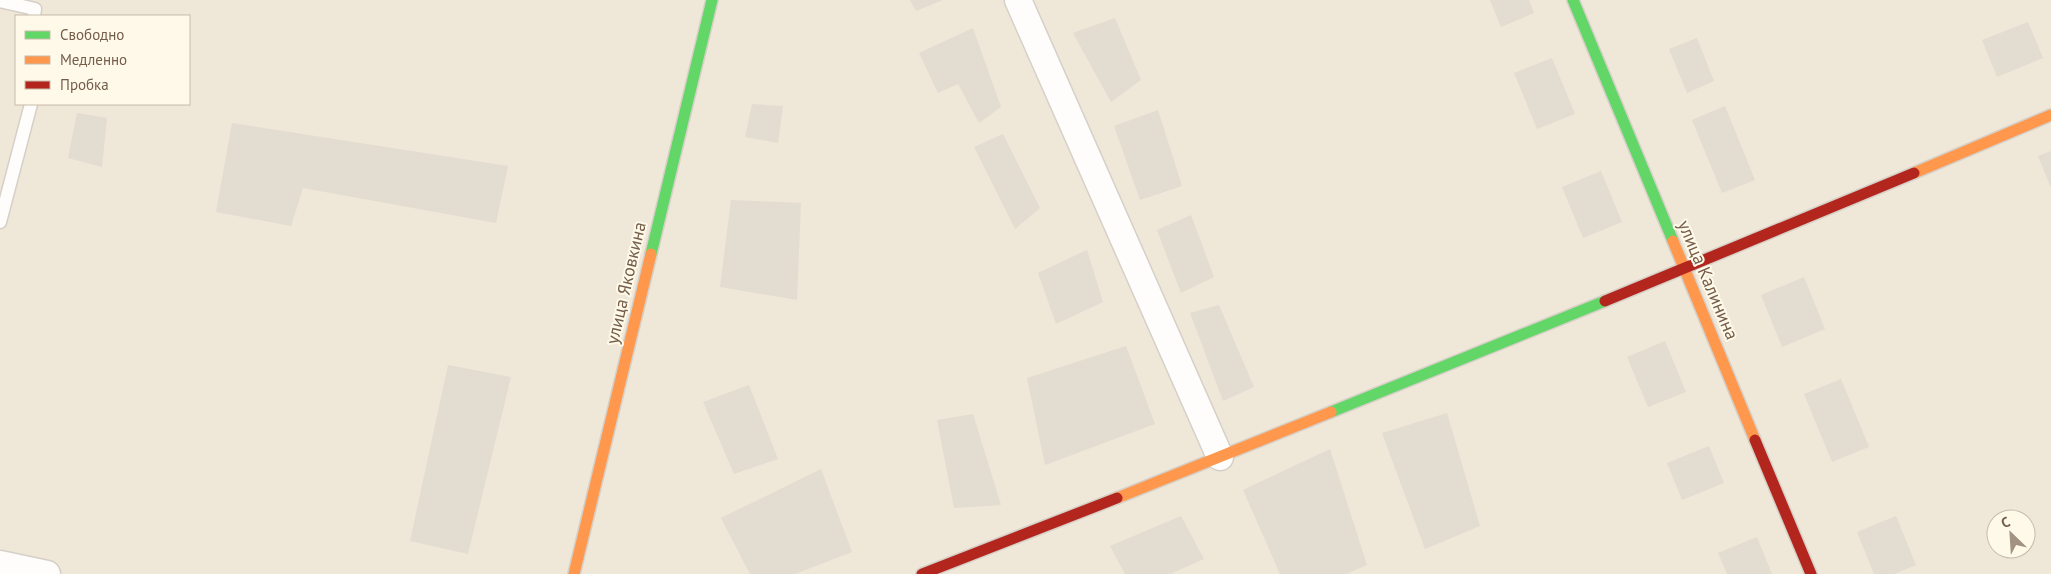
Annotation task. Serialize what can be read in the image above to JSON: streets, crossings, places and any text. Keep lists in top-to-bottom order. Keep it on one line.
{"streets":{"street":["улица Калинина","улица Яковкина"]},"legend":["Свободно","Медленно","Пробка"],"north":"top left"}
